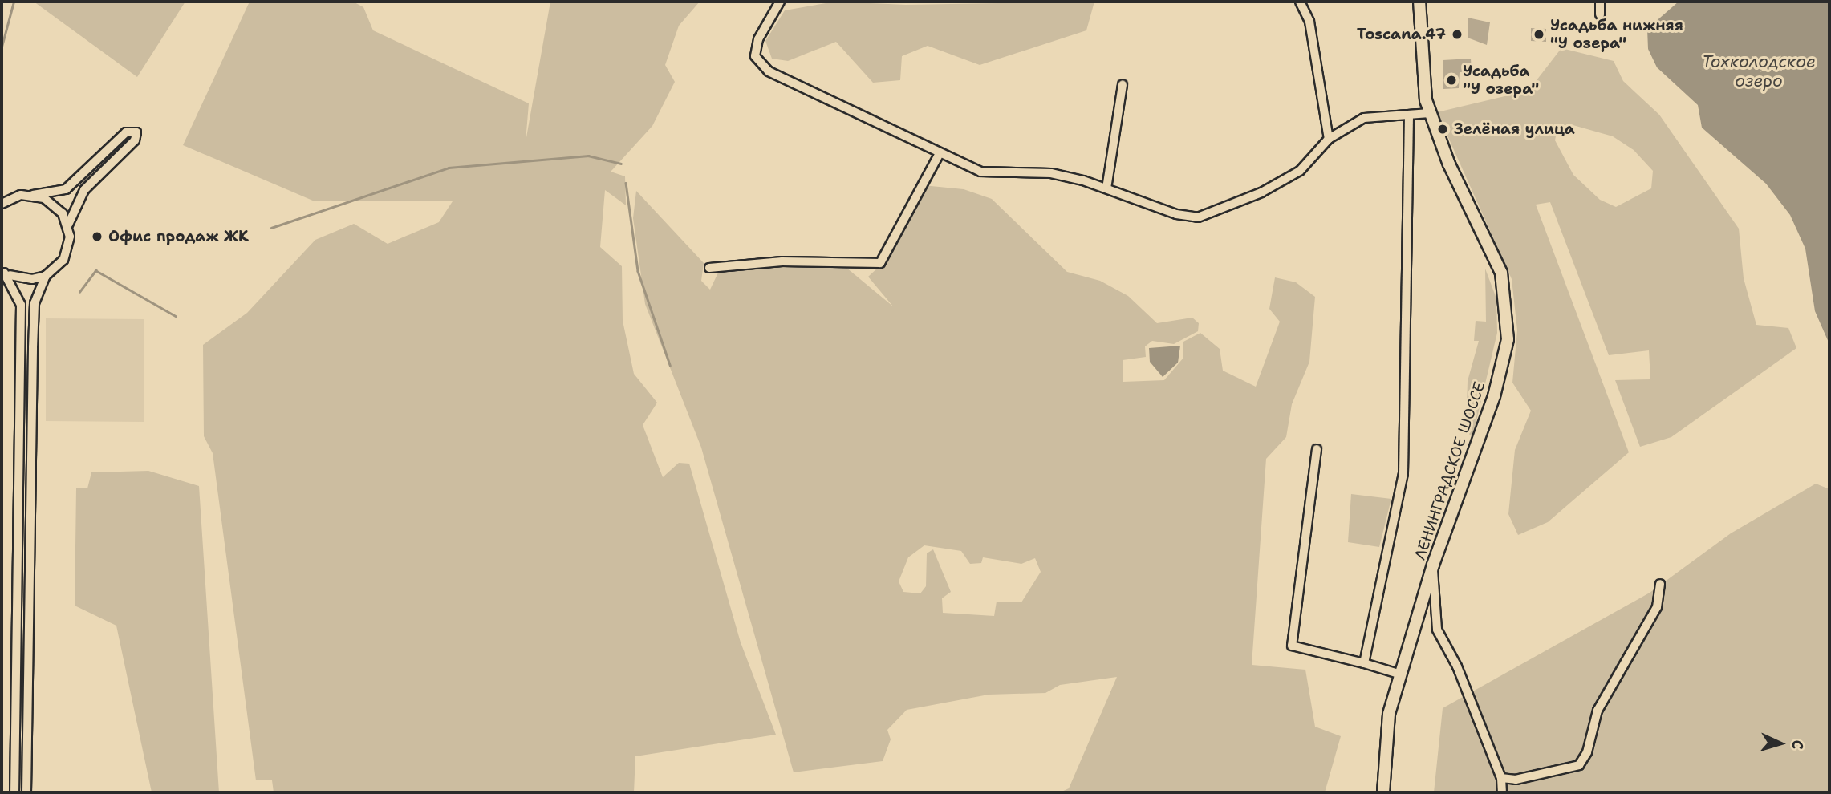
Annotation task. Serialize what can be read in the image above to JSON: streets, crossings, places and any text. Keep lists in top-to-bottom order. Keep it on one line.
{"streets":{"main road":["ЛЕНИНГРАДСКОЕ ШОССЕ"]},"water":["Тохколодское озеро"],"places":["Toscana.47","Усадьба нижняя \"У озера\"","Усадьба \"У озера\"","Зелёная улица","Офис продаж ЖК"],"north":"right"}
